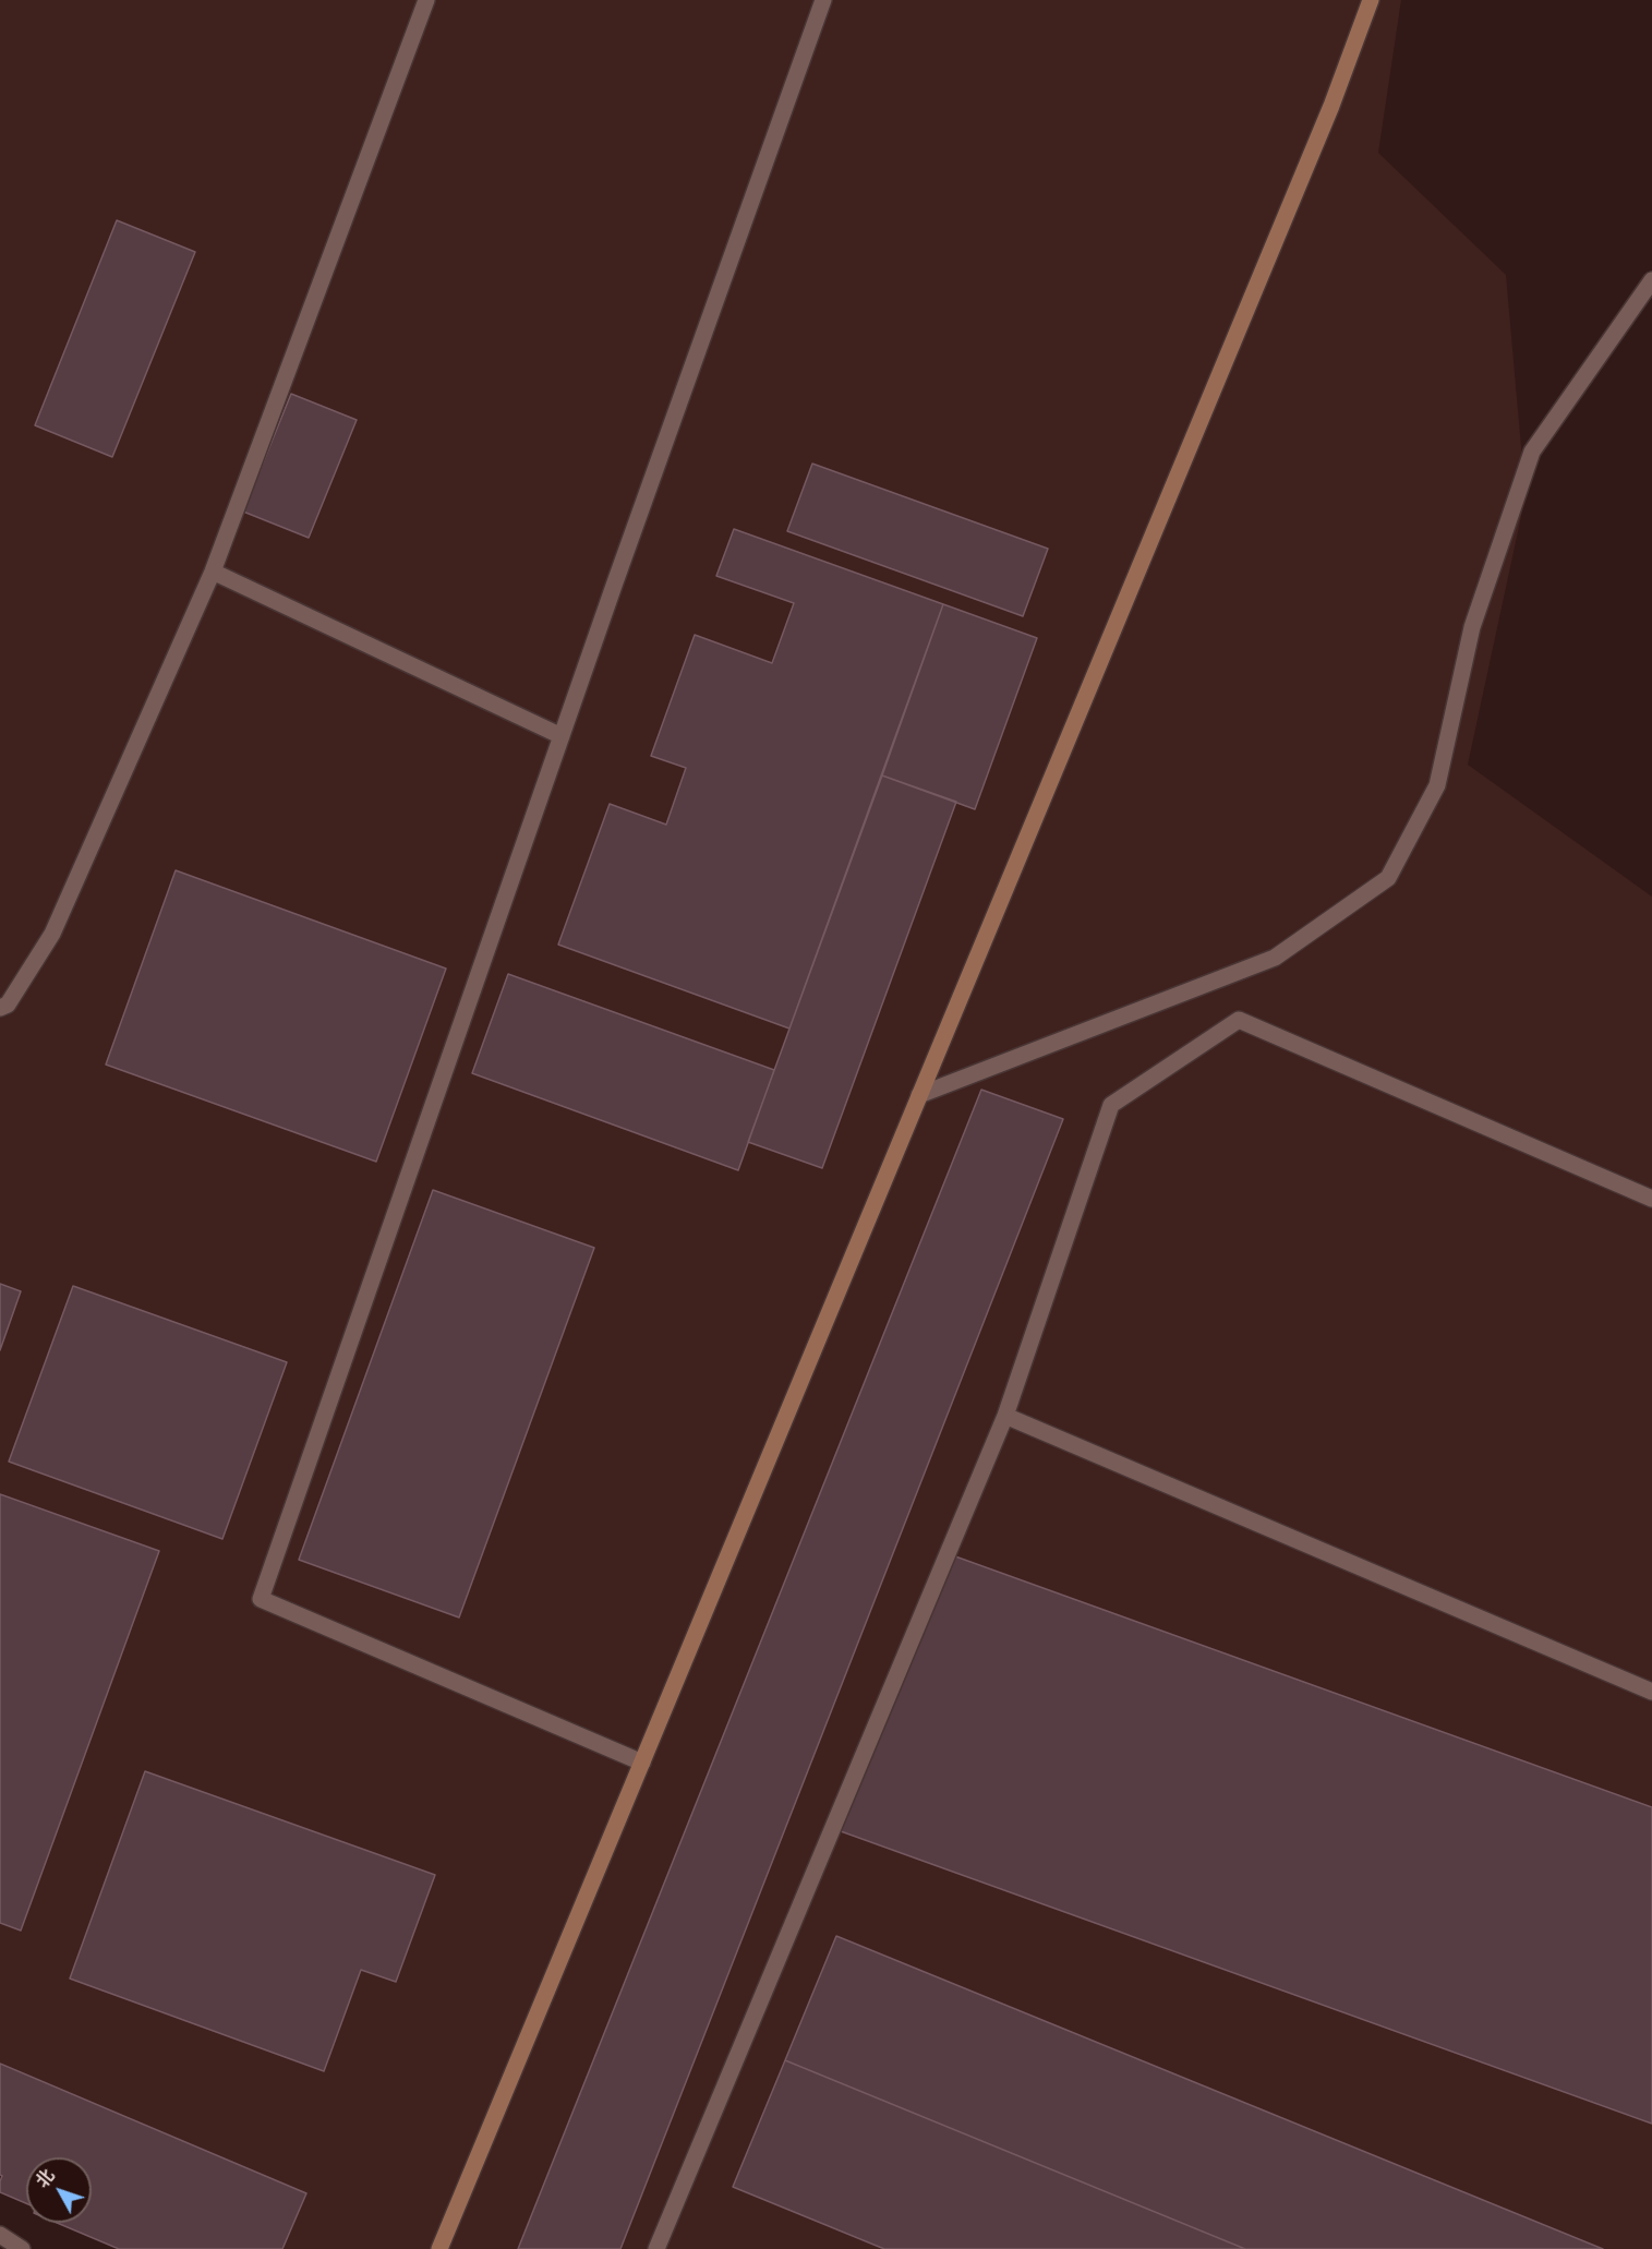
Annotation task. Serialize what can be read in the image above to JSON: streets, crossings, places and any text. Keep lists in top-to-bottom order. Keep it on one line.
{"north":"top left"}
